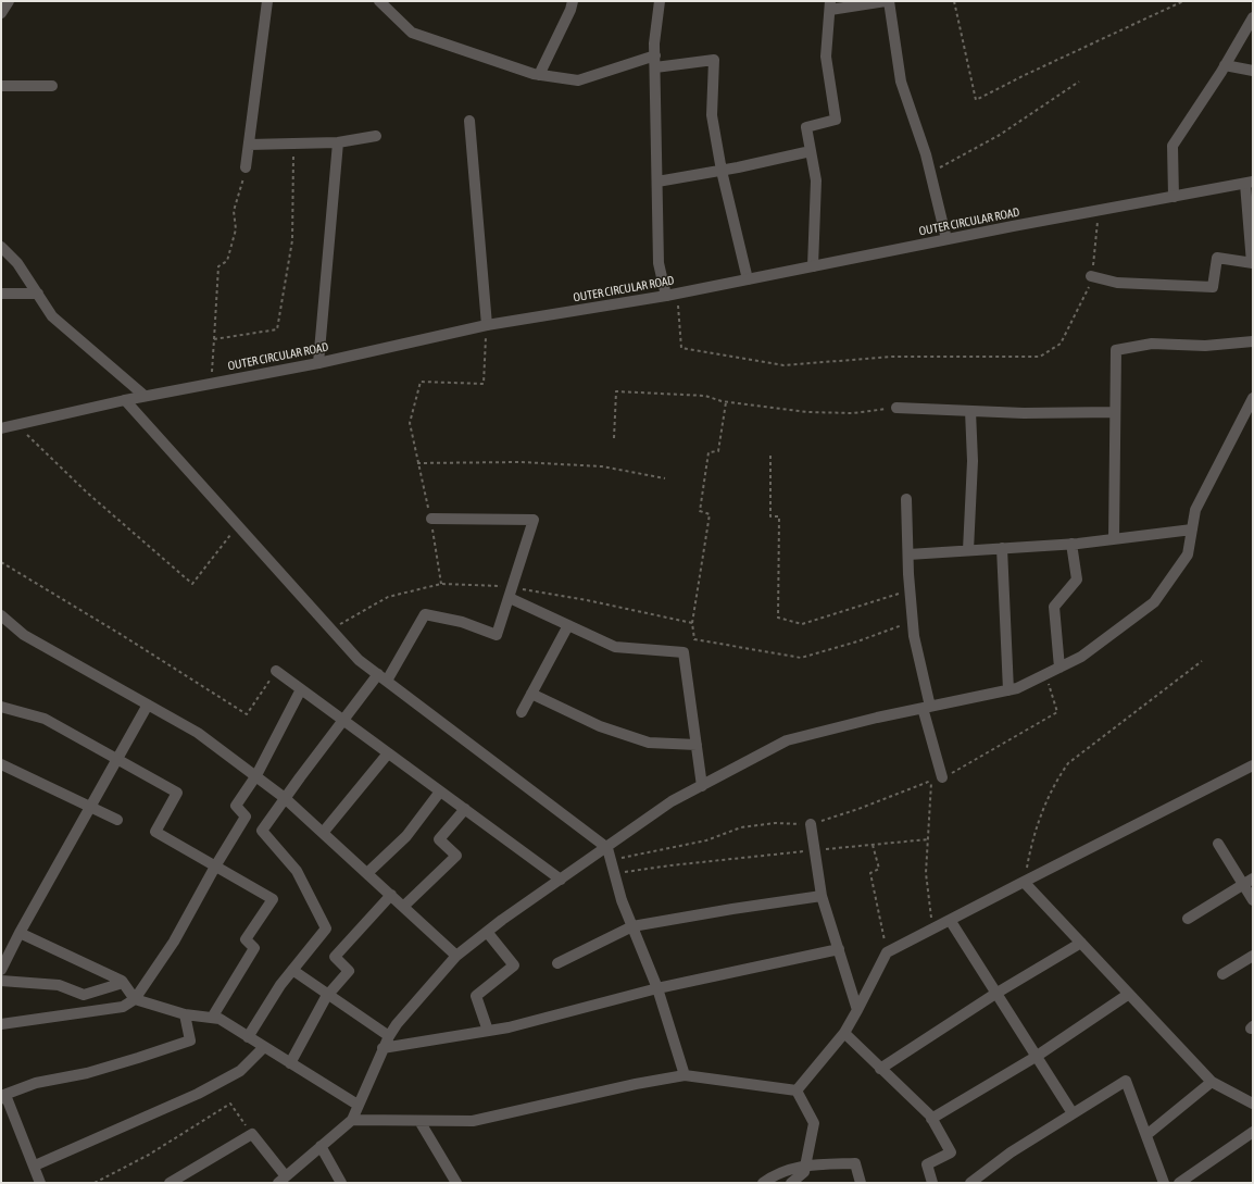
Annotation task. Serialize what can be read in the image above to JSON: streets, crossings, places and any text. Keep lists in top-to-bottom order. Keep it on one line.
{"streets":{"street":["OUTER CIRCULAR ROAD"]}}
